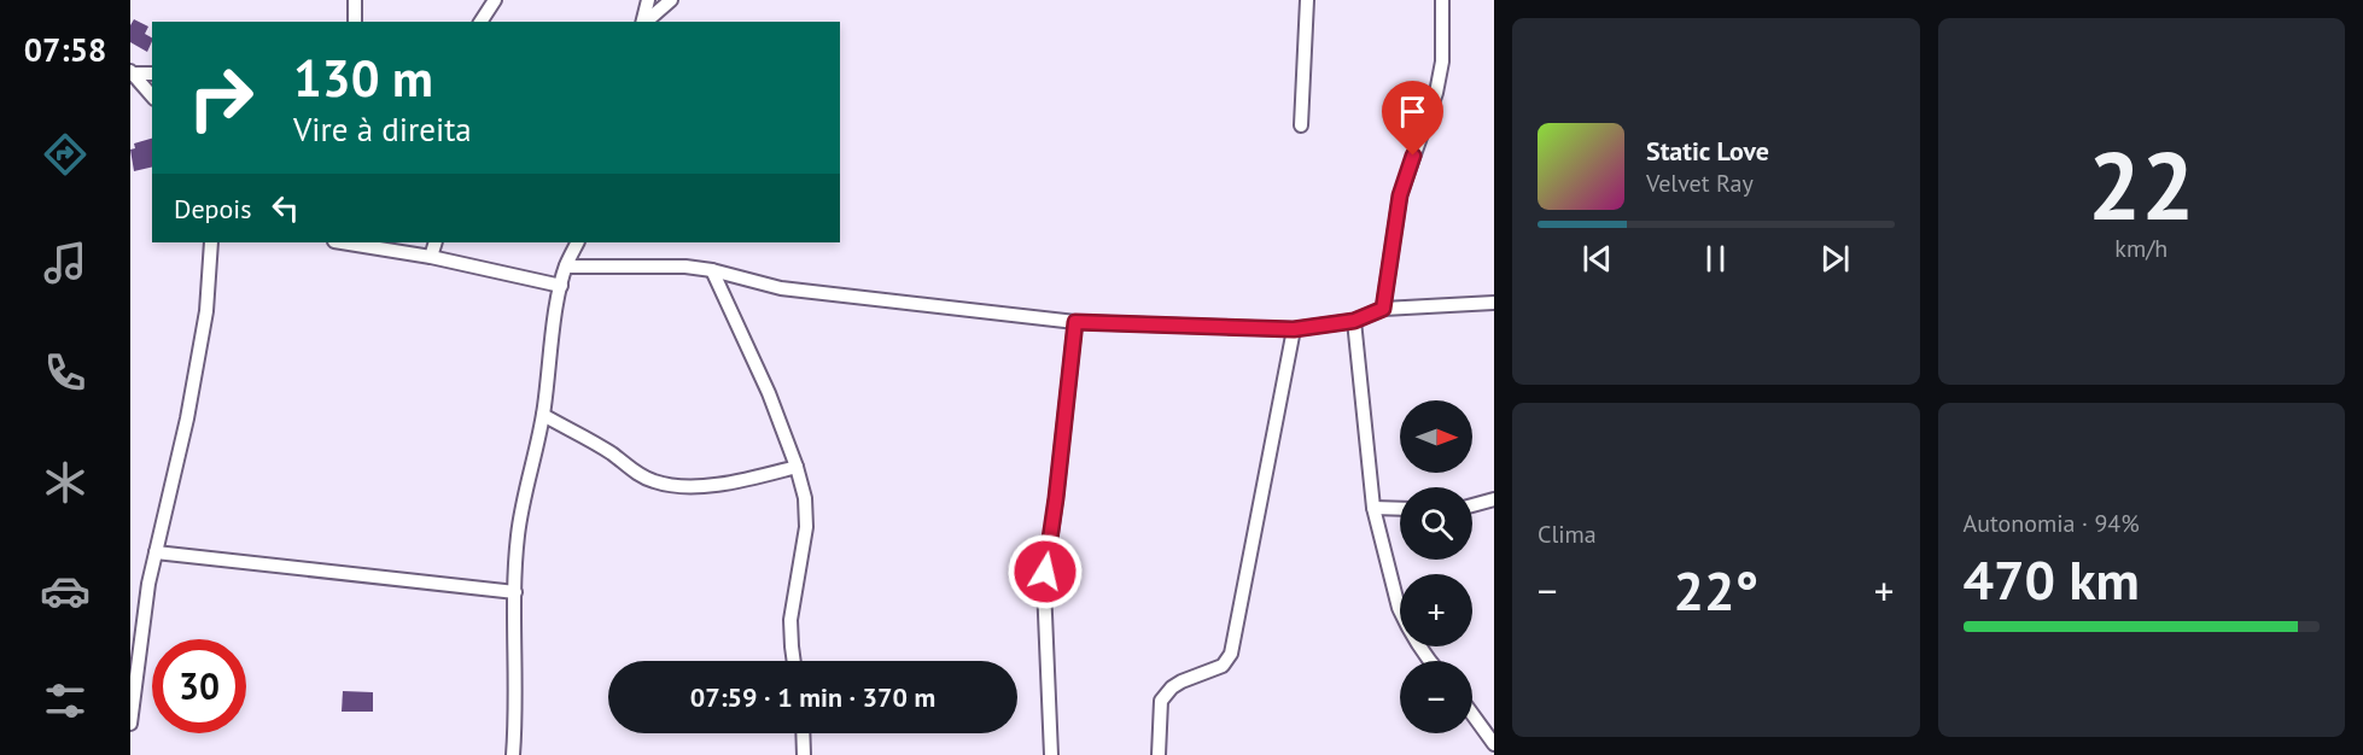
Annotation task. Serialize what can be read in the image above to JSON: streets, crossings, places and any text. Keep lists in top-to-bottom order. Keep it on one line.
{"north":"right","page":{"tabs":"07:58","tile":[["22","km/h"],"Clima",["Autonomia · 94%","470 km"]],"turn":["130 m","Vire à direita"],"song":["Static Love","Velvet Ray"],"then":"Depois","map_buttons":["+","−"],"heat":["−","22°","+"],"limit":"30","trip":"07:59 · 1 min · 370 m"}}
